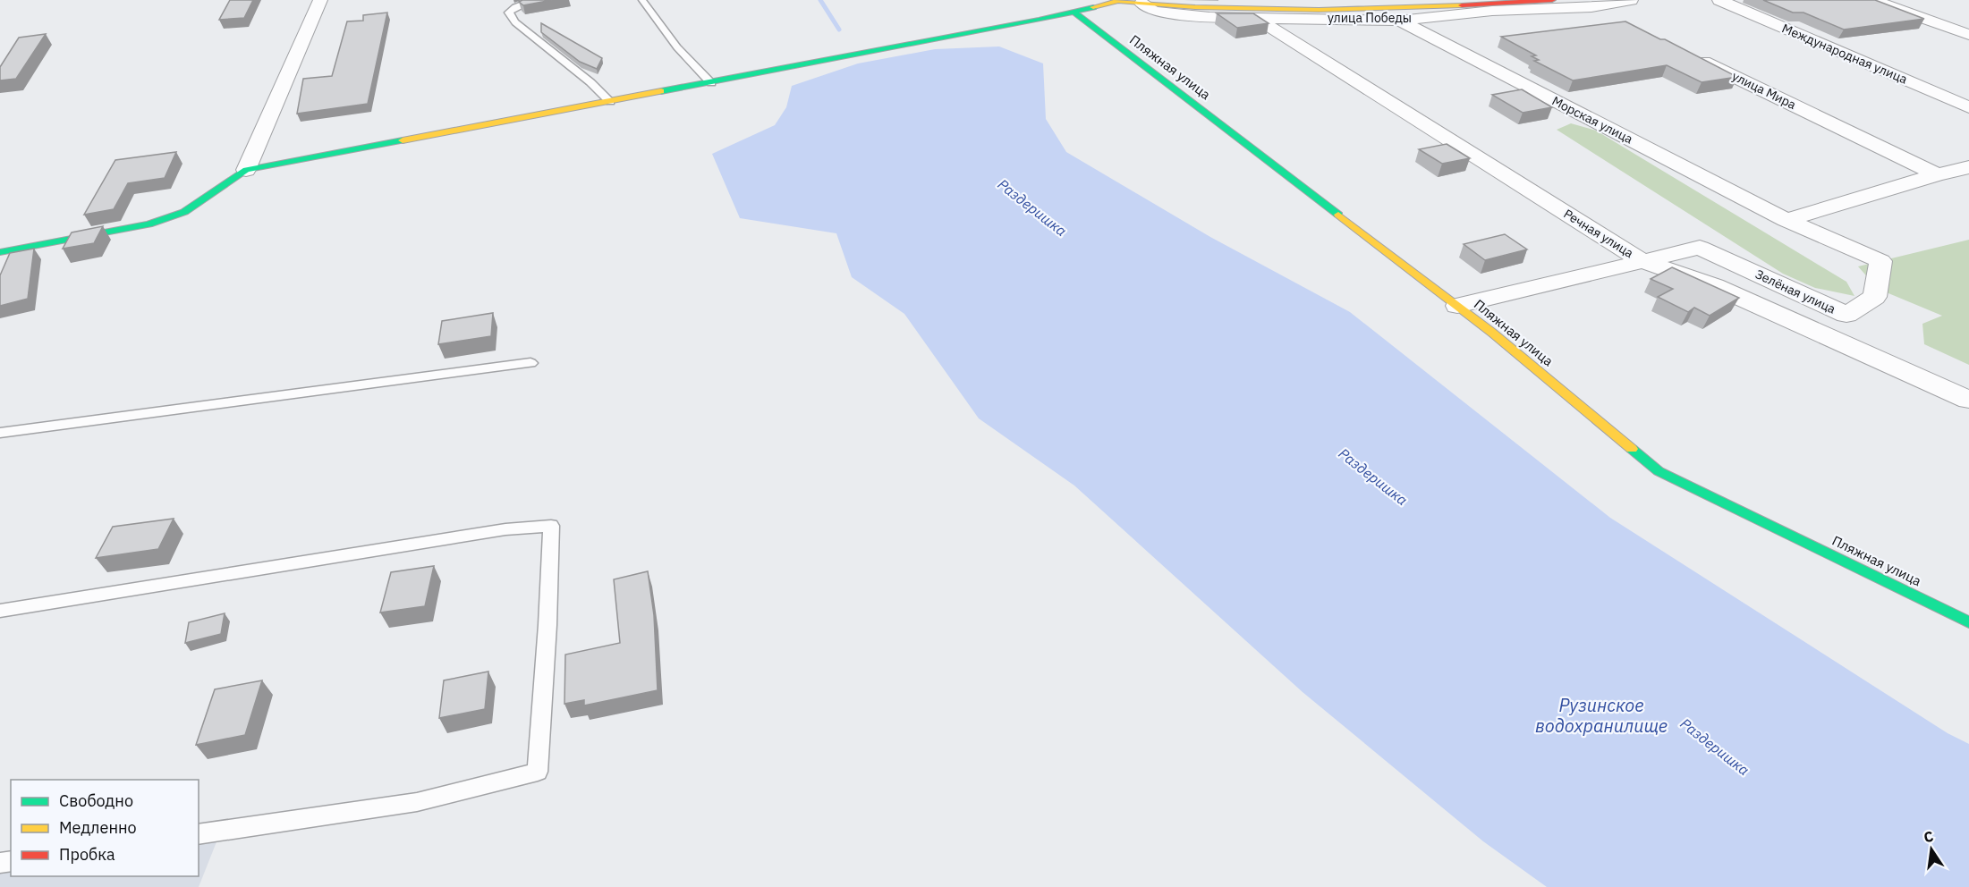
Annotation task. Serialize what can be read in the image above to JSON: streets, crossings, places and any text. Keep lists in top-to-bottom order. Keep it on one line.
{"streets":{"street":["улица Победы","Международная улица","Пляжная улица","улица Мира","Морская улица","Речная улица","Зелёная улица"]},"crossings":[["улица Победы","Морская улица"],["улица Победы","Речная улица"],["Пляжная улица","Зелёная улица"],["Морская улица","Зелёная улица"],["Речная улица","Зелёная улица"]],"water":["Раздеришка","Рузинское водохранилище"],"legend":["Свободно","Медленно","Пробка"],"north":"top"}
